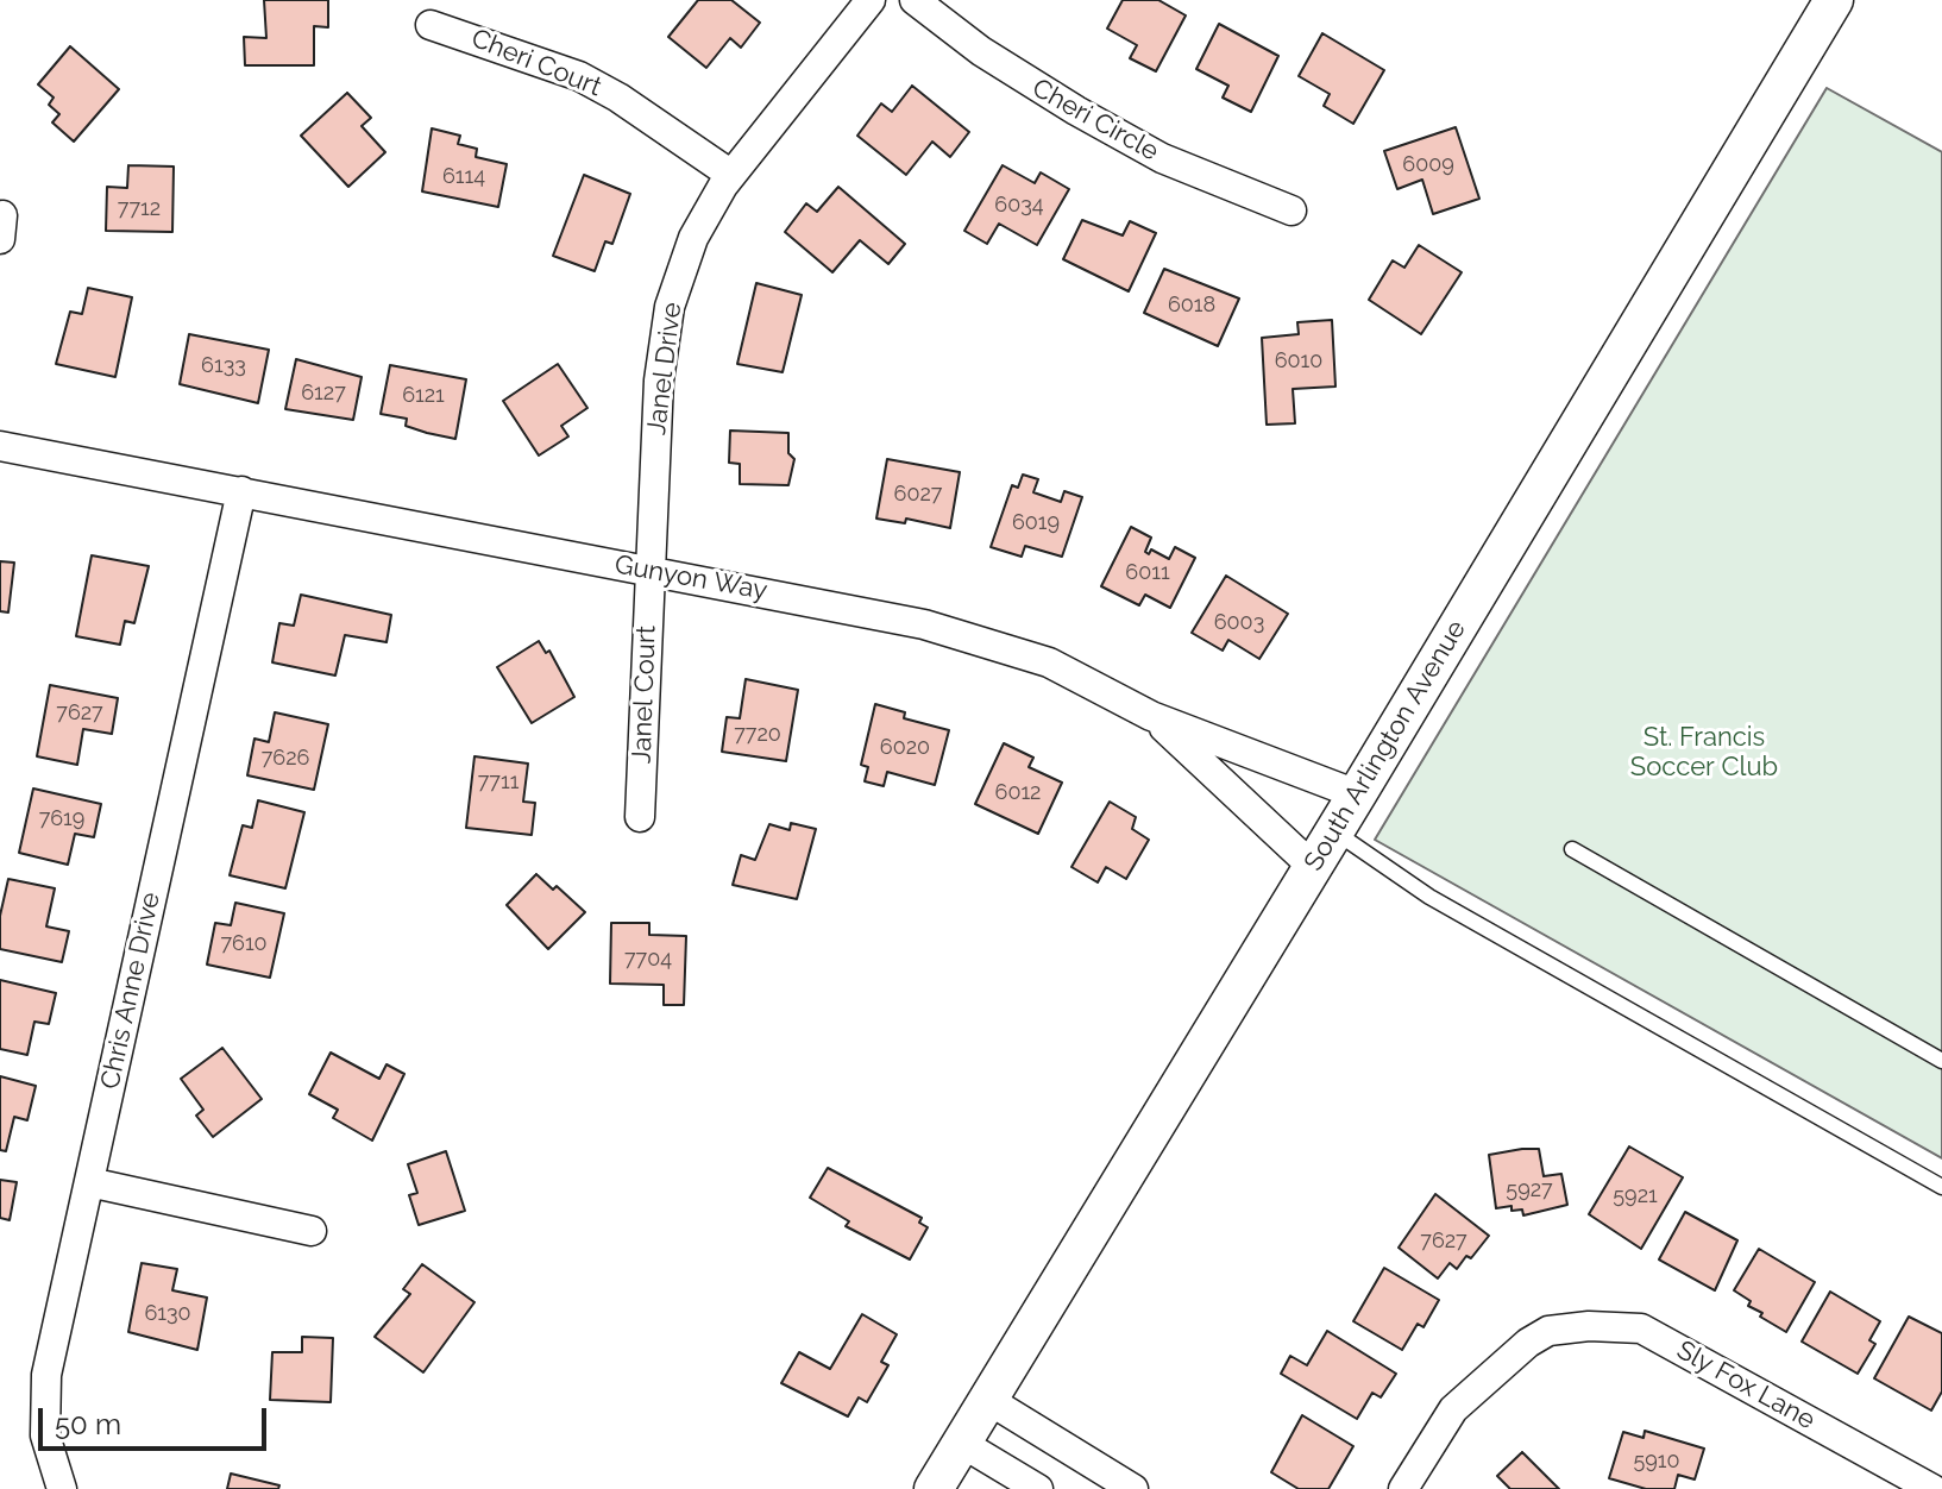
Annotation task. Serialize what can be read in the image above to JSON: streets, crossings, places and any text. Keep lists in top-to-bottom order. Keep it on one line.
{"streets":{"street":["Cheri Court","Cheri Circle","Janel Drive","Gunyon Way","Janel Court","South Arlington Avenue","Chris Anne Drive","Sly Fox Lane"]},"crossings":[["Cheri Court","Janel Drive"],["Janel Drive","Gunyon Way"],["Janel Drive","Janel Court"],["Gunyon Way","Janel Court"],["Gunyon Way","South Arlington Avenue"],["Gunyon Way","Chris Anne Drive"]],"parks":["St. Francis Soccer Club"],"house_numbers":["6009","6114","6034","7712","6018","6010","6133","6127","6121","6027","6019","6011","6003","7627","7720","6020","7626","7711","6012","7619","7610","7704","5927","5921","7627","6130","5910"],"scale_bar":"50 m"}
